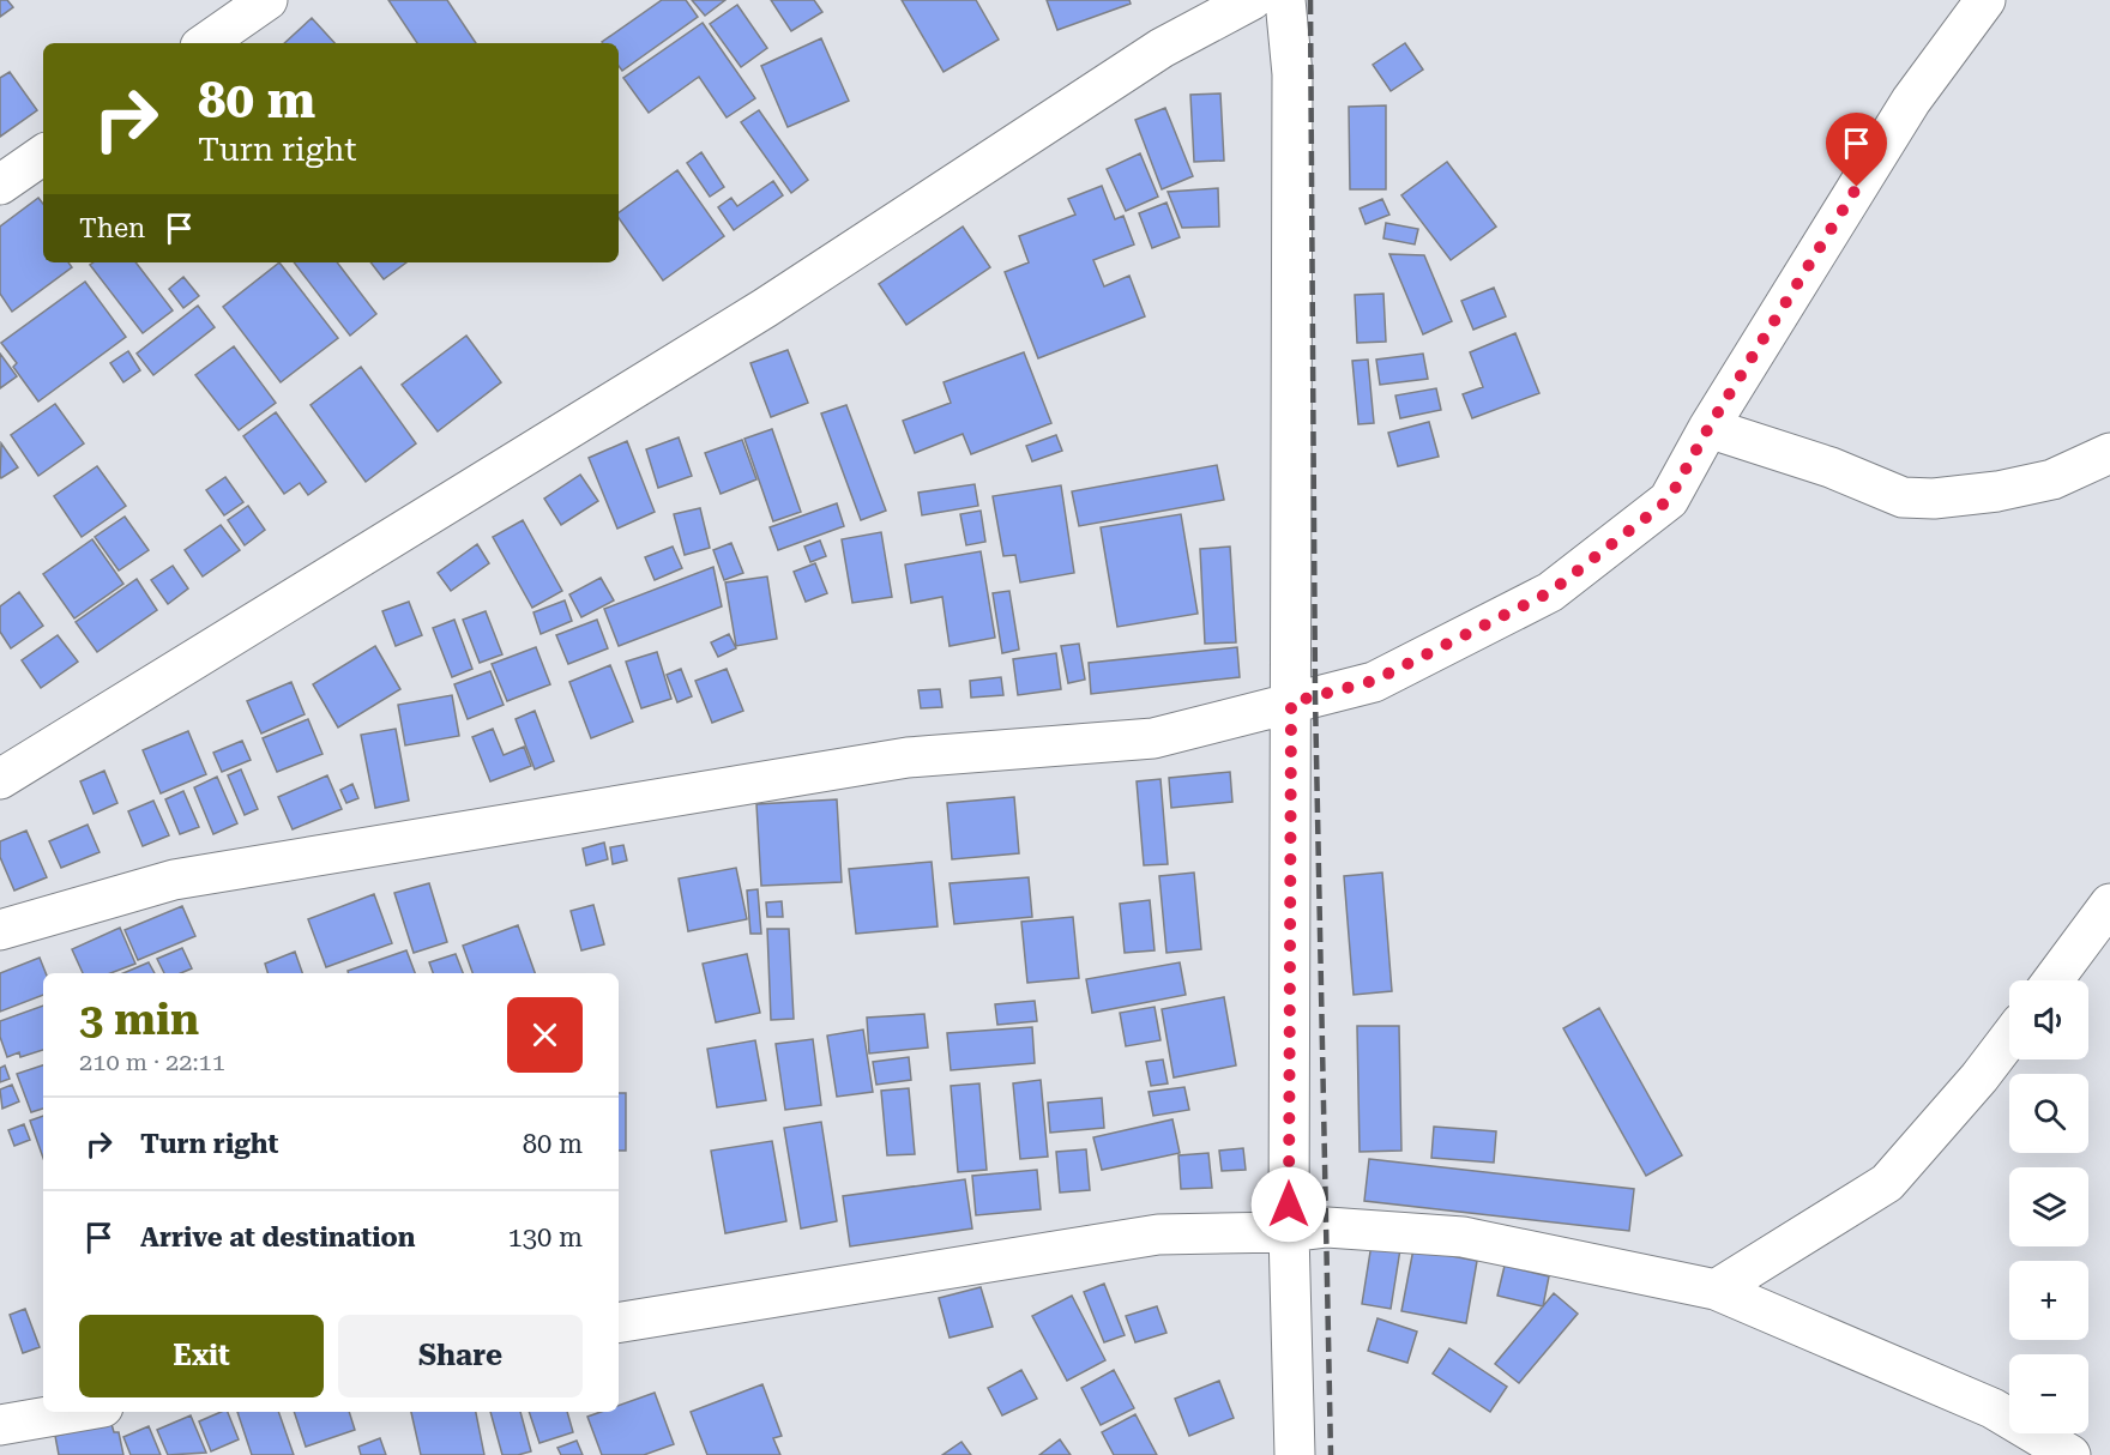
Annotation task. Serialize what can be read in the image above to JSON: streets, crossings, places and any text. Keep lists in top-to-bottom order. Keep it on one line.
{"page":{"turn":["80 m","Turn right"],"then":"Then","heading":["3 min","210 m · 22:11"],"map_buttons":["+","−"],"list":[{"name":"Turn right","value":"80 m"},{"name":"Arrive at destination","value":"130 m"}],"buttons":["Exit","Share"]}}
